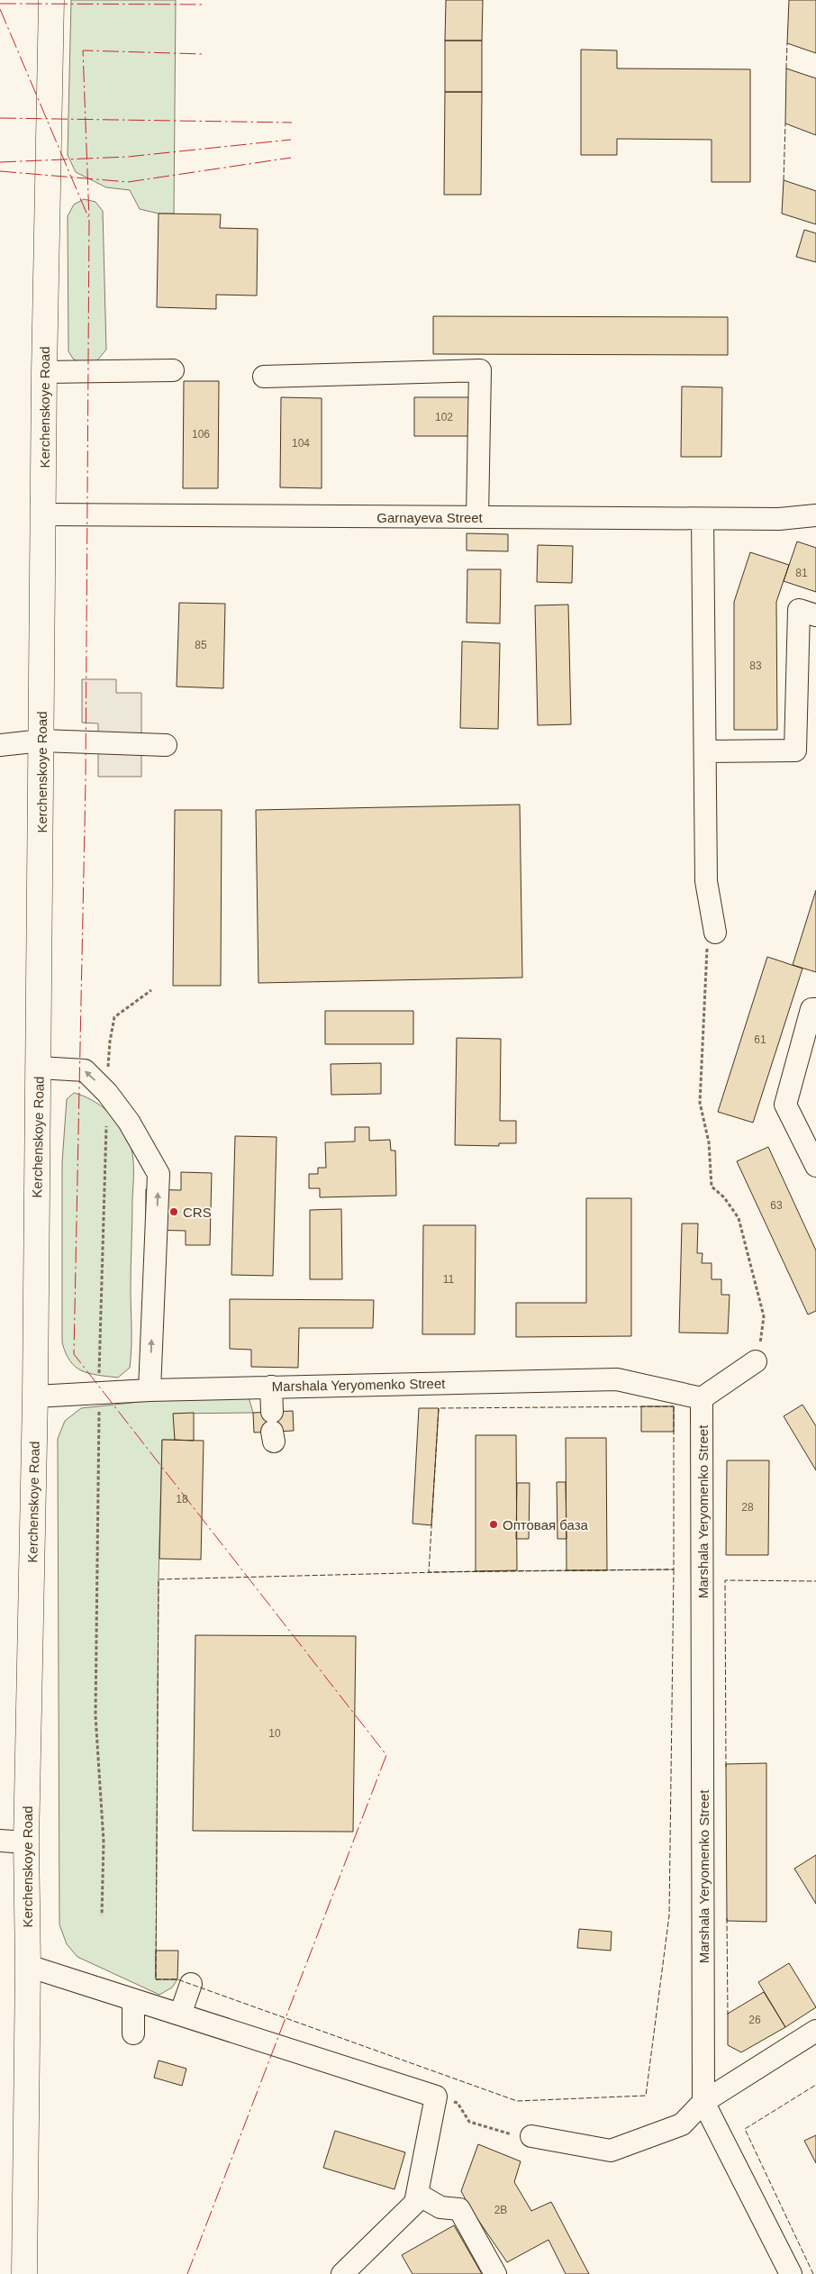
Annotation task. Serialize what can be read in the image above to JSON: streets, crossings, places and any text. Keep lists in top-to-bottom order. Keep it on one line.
{"streets":{"main road":["Kerchenskoye Road"],"street":["Garnayeva Street","Marshala Yeryomenko Street"]},"crossings":[["Kerchenskoye Road","Garnayeva Street"],["Kerchenskoye Road","Marshala Yeryomenko Street"]],"places":["CRS","Оптовая база"],"house_numbers":["102","106","104","81","85","83","61","63","11","18","28","10","26","2В"]}
